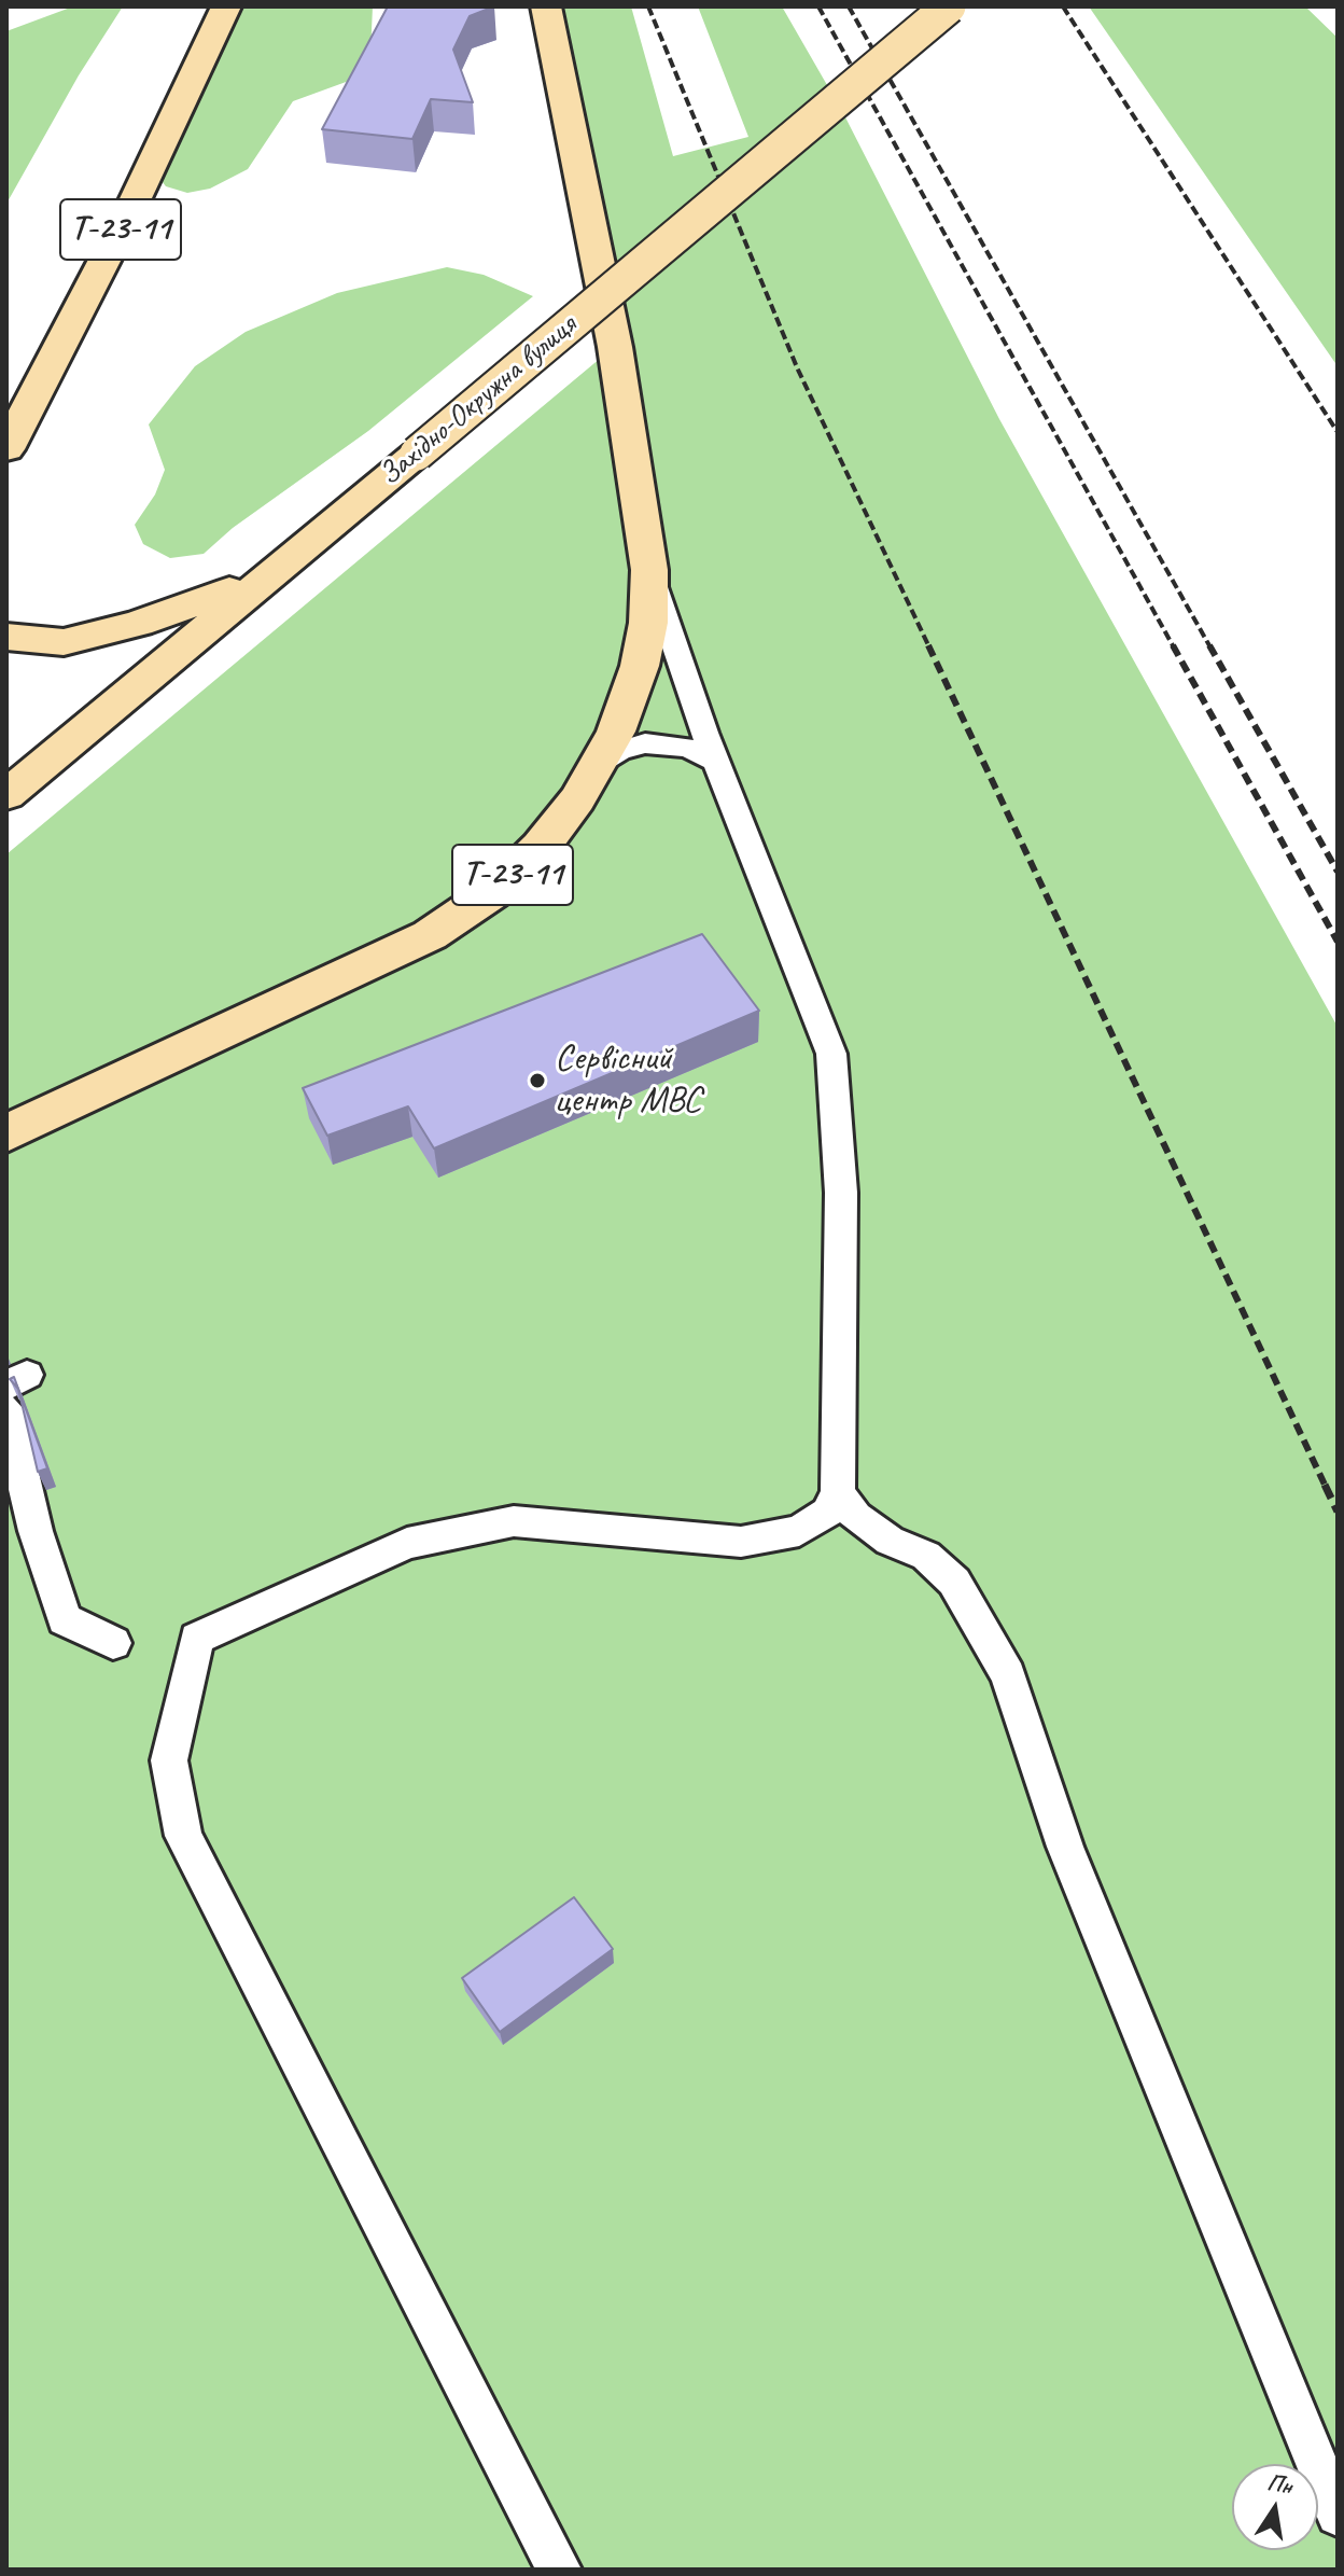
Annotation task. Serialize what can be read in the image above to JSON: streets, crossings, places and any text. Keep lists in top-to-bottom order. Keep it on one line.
{"streets":{"main road":["Т-23-11","Західно-Окружна вулиця"]},"places":["Сервісний центр МВС"],"north":"top"}
